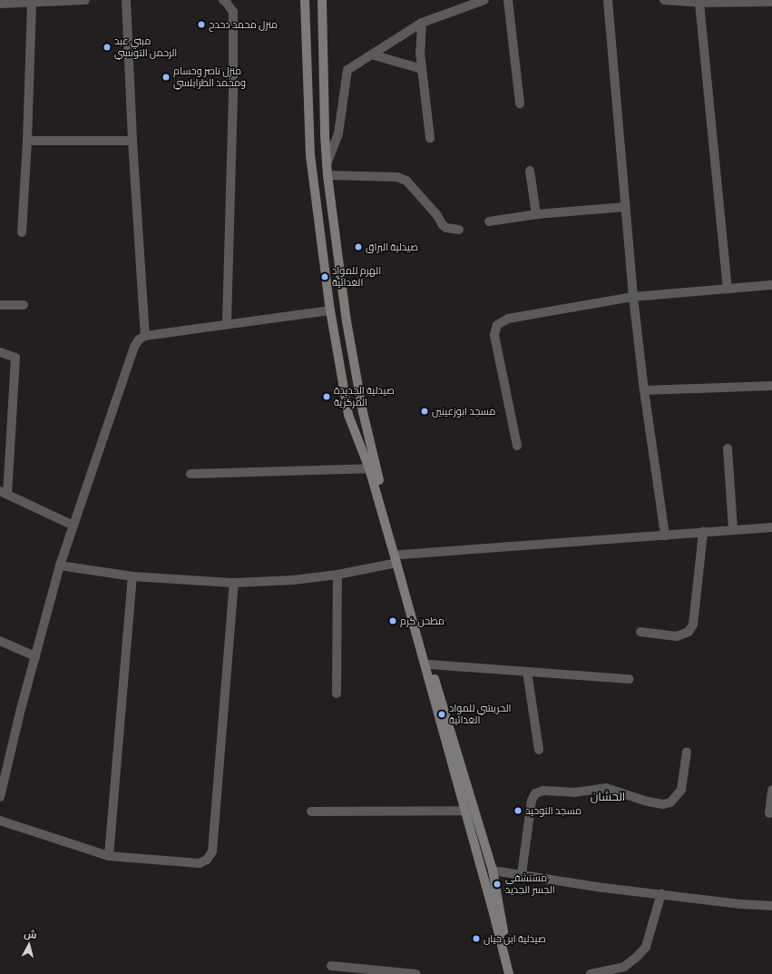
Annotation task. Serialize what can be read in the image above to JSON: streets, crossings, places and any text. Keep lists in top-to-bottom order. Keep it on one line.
{"districts":["الحشان"],"places":["منزل محمد دحدح","مبني عبد الرحمن التونسي","منزل ناصر وحسام ومحمد الطرابلسي","صيدلية البراق","الهرم للمواد الغدائية","صيدلية الجديدة المركزية","مسجد ابوزعينين","مطحن كرم","الحريشي للمواد الغذائية","مسجد التوحيد","مستشفى الجسر الجديد","صيدلية ابن حيان"],"north":"top"}
